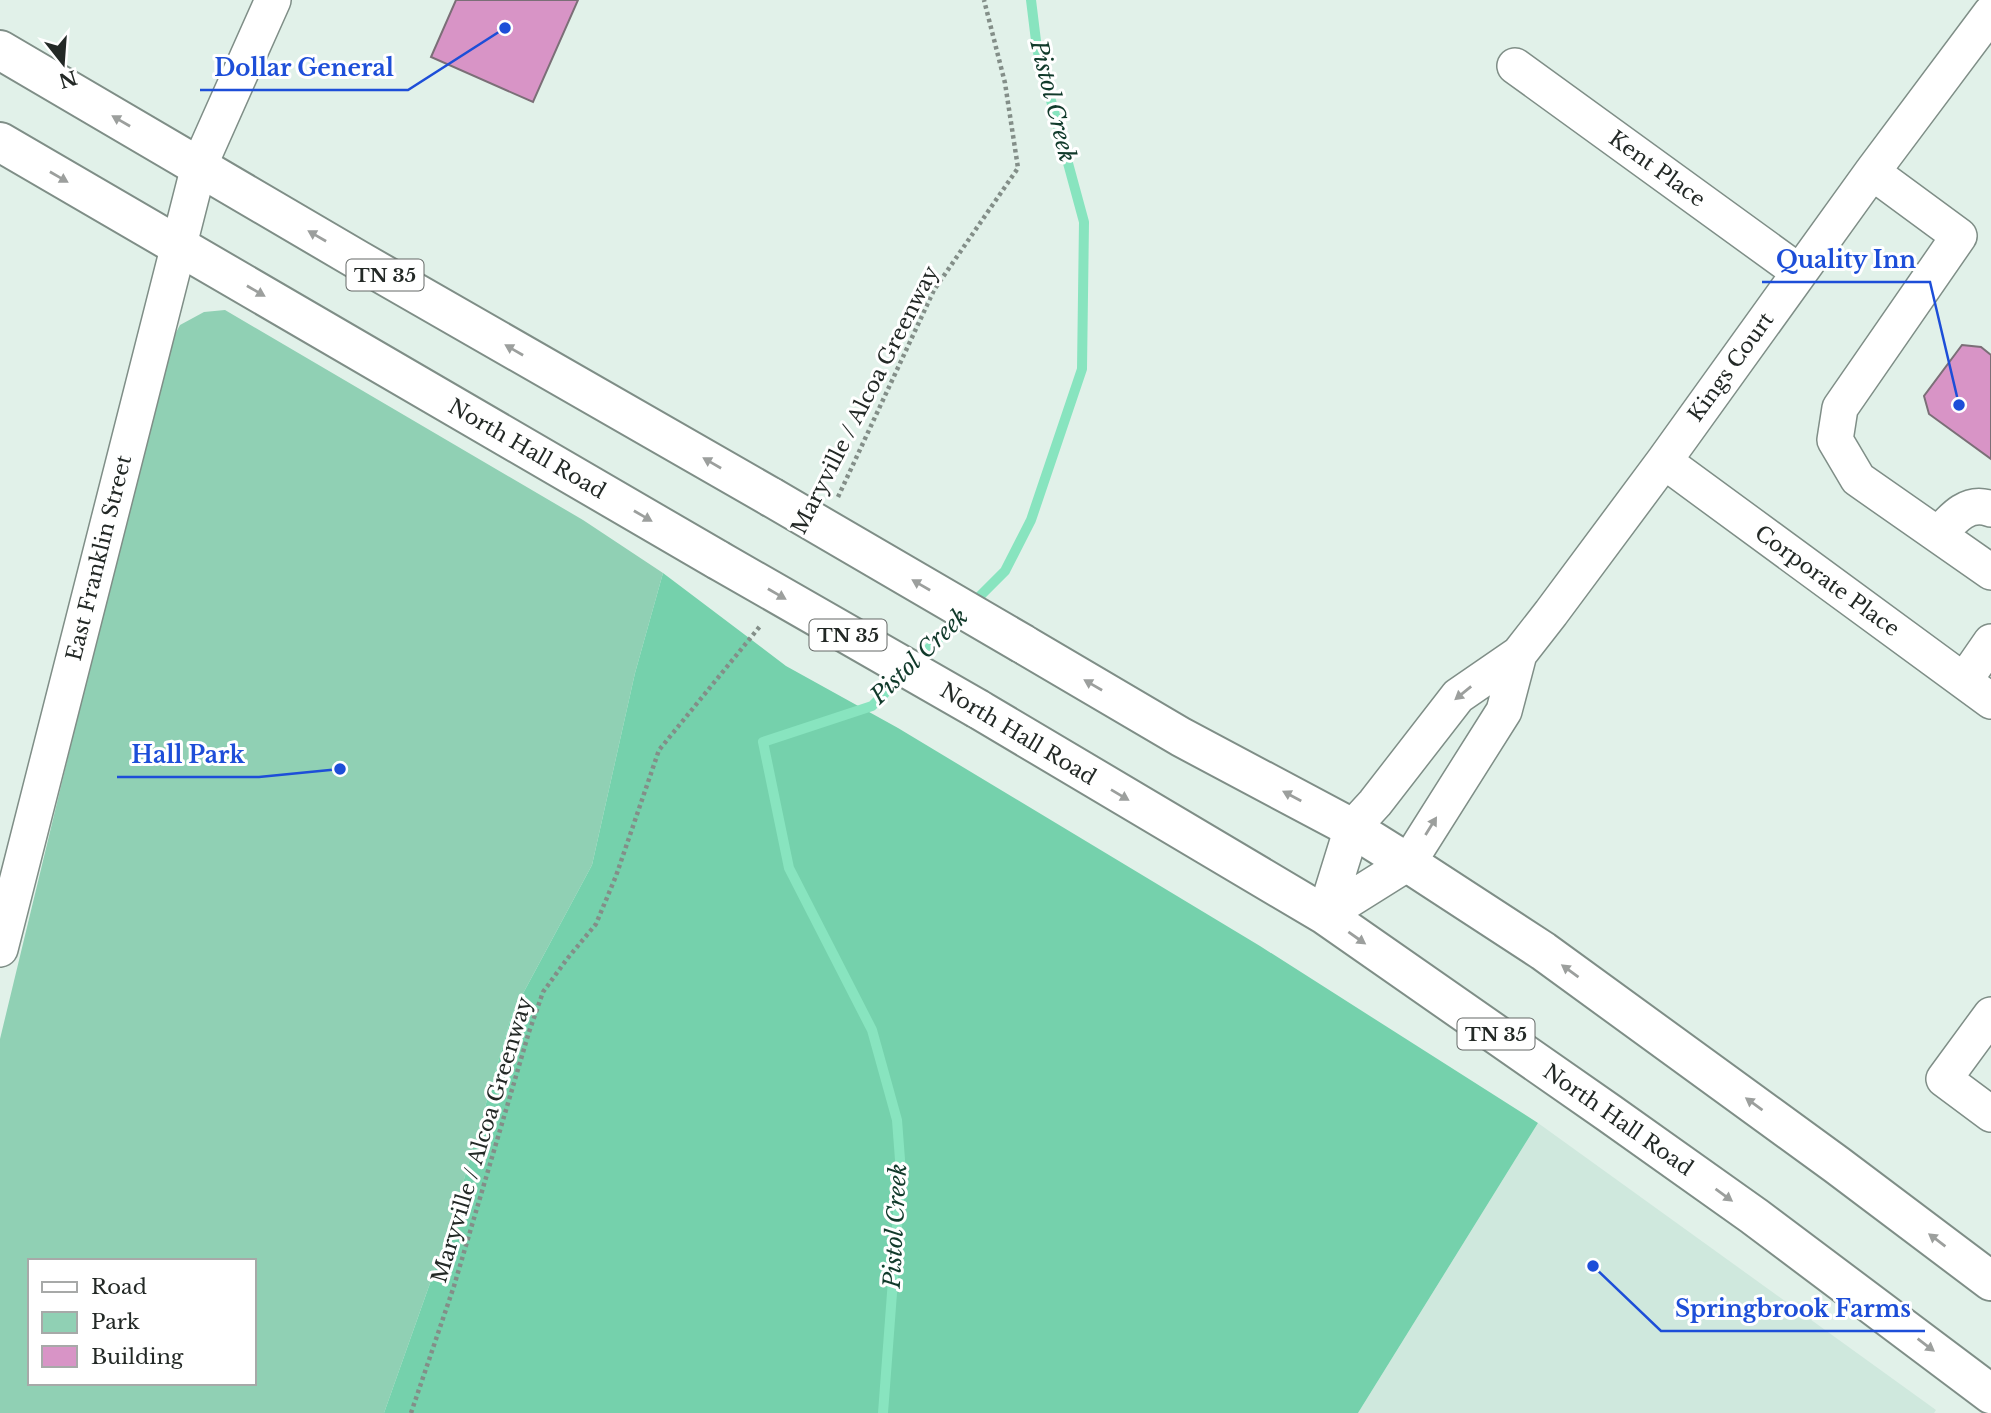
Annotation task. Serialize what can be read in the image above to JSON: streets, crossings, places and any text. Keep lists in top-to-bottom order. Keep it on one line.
{"streets":{"main road":["TN 35","North Hall Road"],"street":["Kent Place","Kings Court","East Franklin Street","Corporate Place"],"path":["Maryville / Alcoa Greenway"]},"crossings":[["Kent Place","Kings Court"],["TN 35","Kings Court"],["TN 35","East Franklin Street"],["Kings Court","North Hall Road"],["Kings Court","Corporate Place"],["North Hall Road","East Franklin Street"]],"water":["Pistol Creek"],"places":["Dollar General","Quality Inn","Hall Park","Springbrook Farms"],"legend":["Road","Park","Building"],"north":"bottom"}
